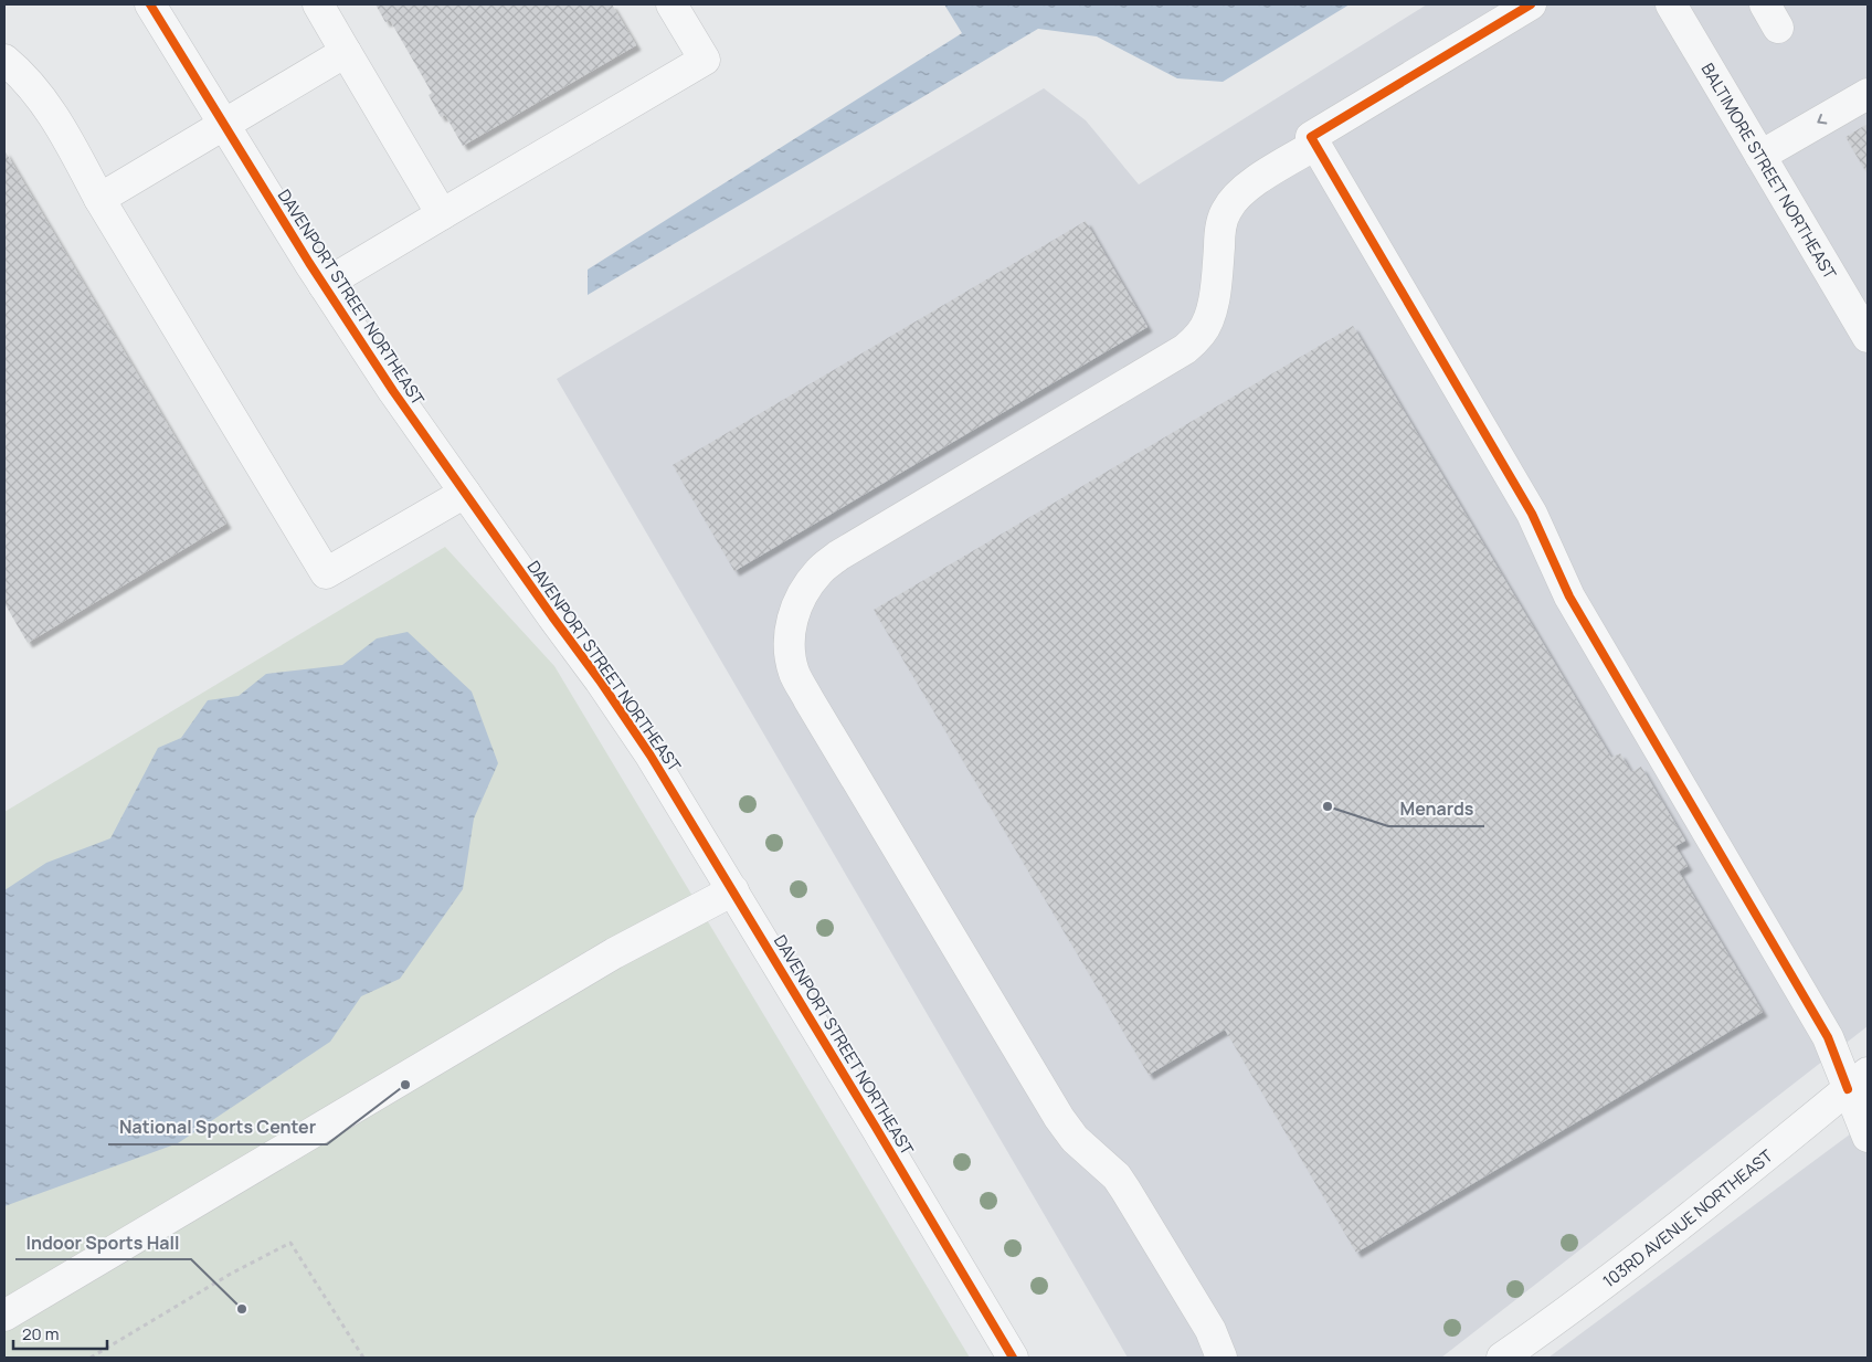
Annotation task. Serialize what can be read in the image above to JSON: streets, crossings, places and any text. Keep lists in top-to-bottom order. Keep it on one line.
{"streets":{"street":["BALTIMORE STREET NORTHEAST","DAVENPORT STREET NORTHEAST","103RD AVENUE NORTHEAST"]},"places":["Menards","National Sports Center","Indoor Sports Hall"],"scale_bar":"20 m"}
